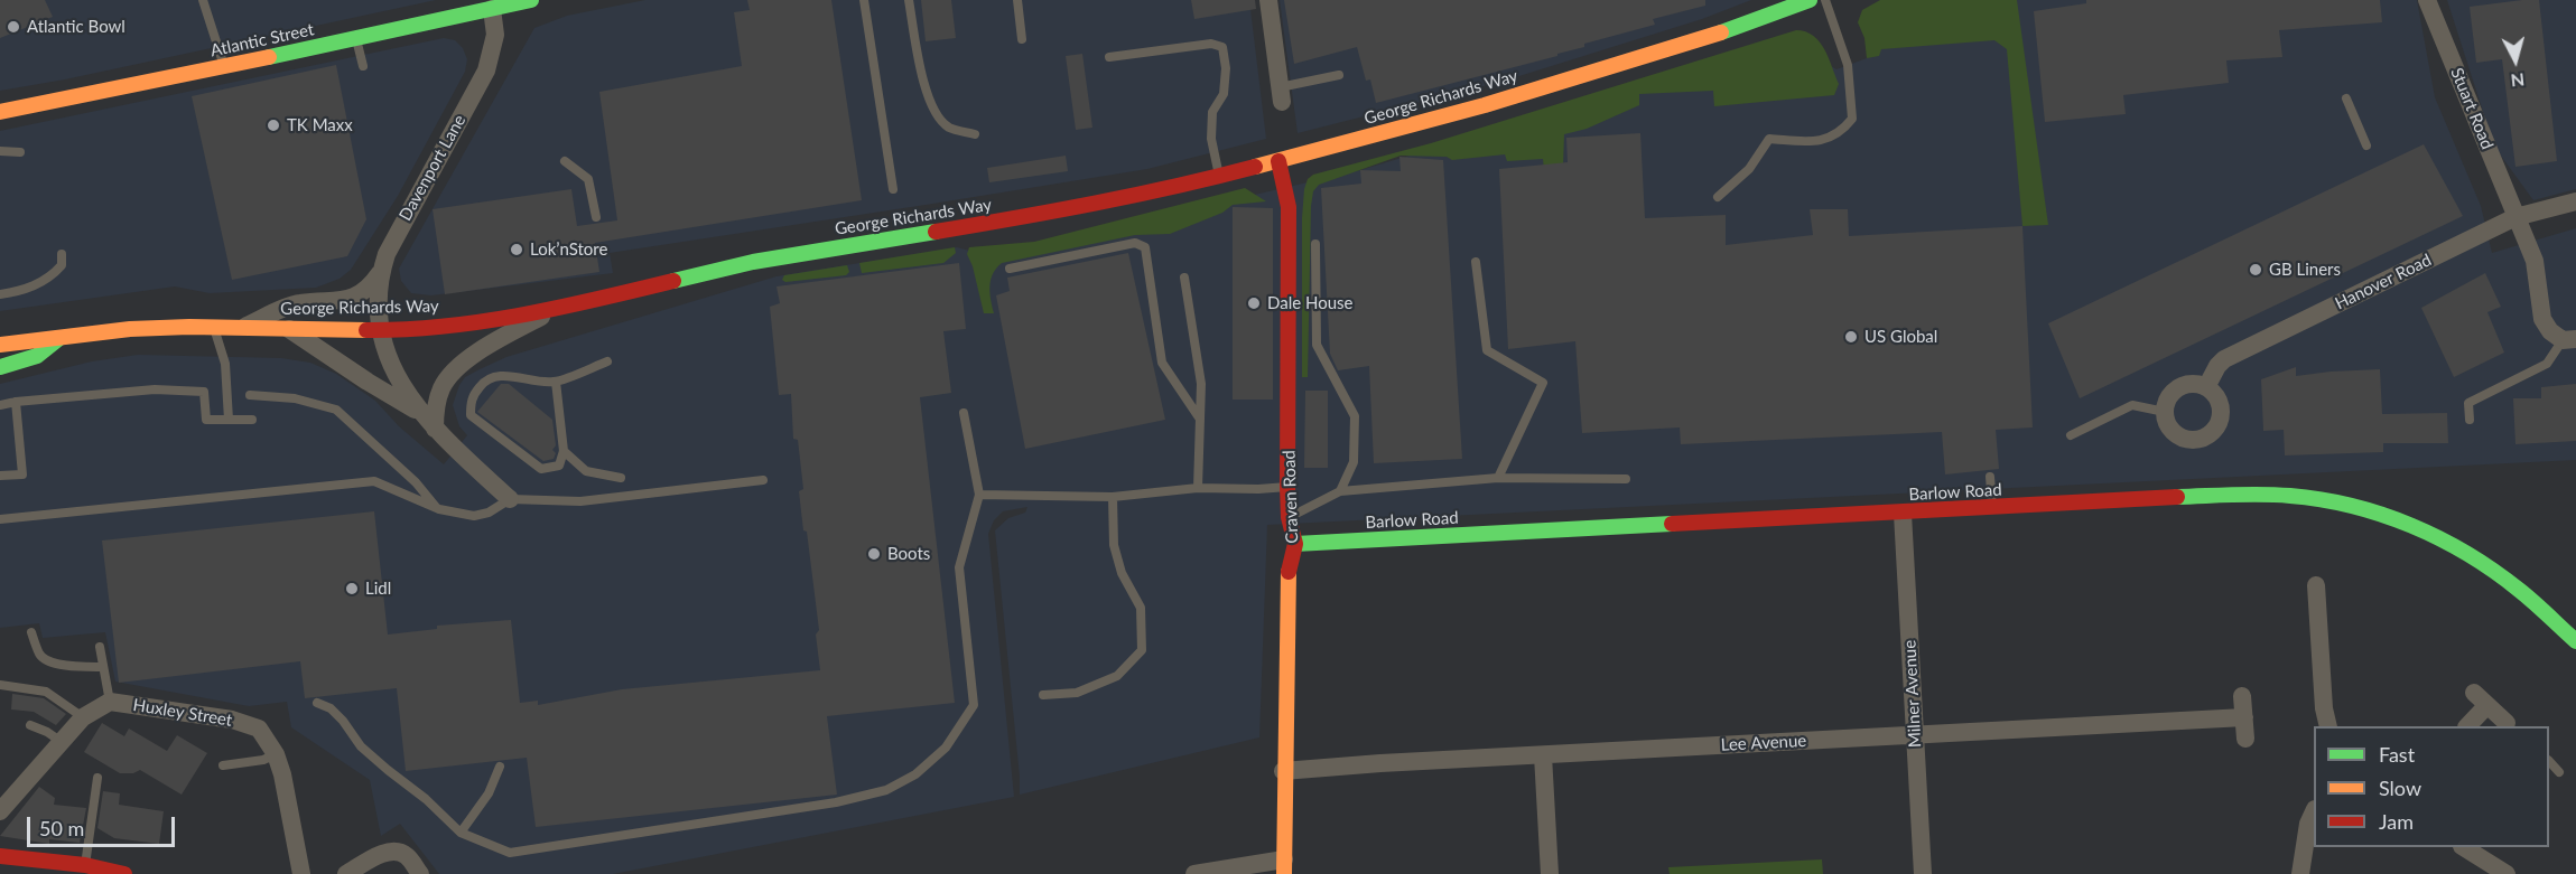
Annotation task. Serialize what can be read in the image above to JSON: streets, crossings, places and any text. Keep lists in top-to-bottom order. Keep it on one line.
{"streets":{"main road":["Atlantic Street","George Richards Way","Barlow Road","Craven Road"],"street":["Stuart Road","Davenport Lane","Hanover Road","Milner Avenue","Huxley Street","Lee Avenue"]},"crossings":[["Atlantic Street","Davenport Lane"],["George Richards Way","Davenport Lane"],["George Richards Way","Craven Road"],["Stuart Road","Hanover Road"],["Barlow Road","Craven Road"],["Barlow Road","Milner Avenue"],["Craven Road","Lee Avenue"],["Milner Avenue","Lee Avenue"]],"places":["Atlantic Bowl","TK Maxx","Lok’nStore","GB Liners","Dale House","US Global","Boots","Lidl"],"legend":["Fast","Slow","Jam"],"scale_bar":"50 m","north":"bottom"}
